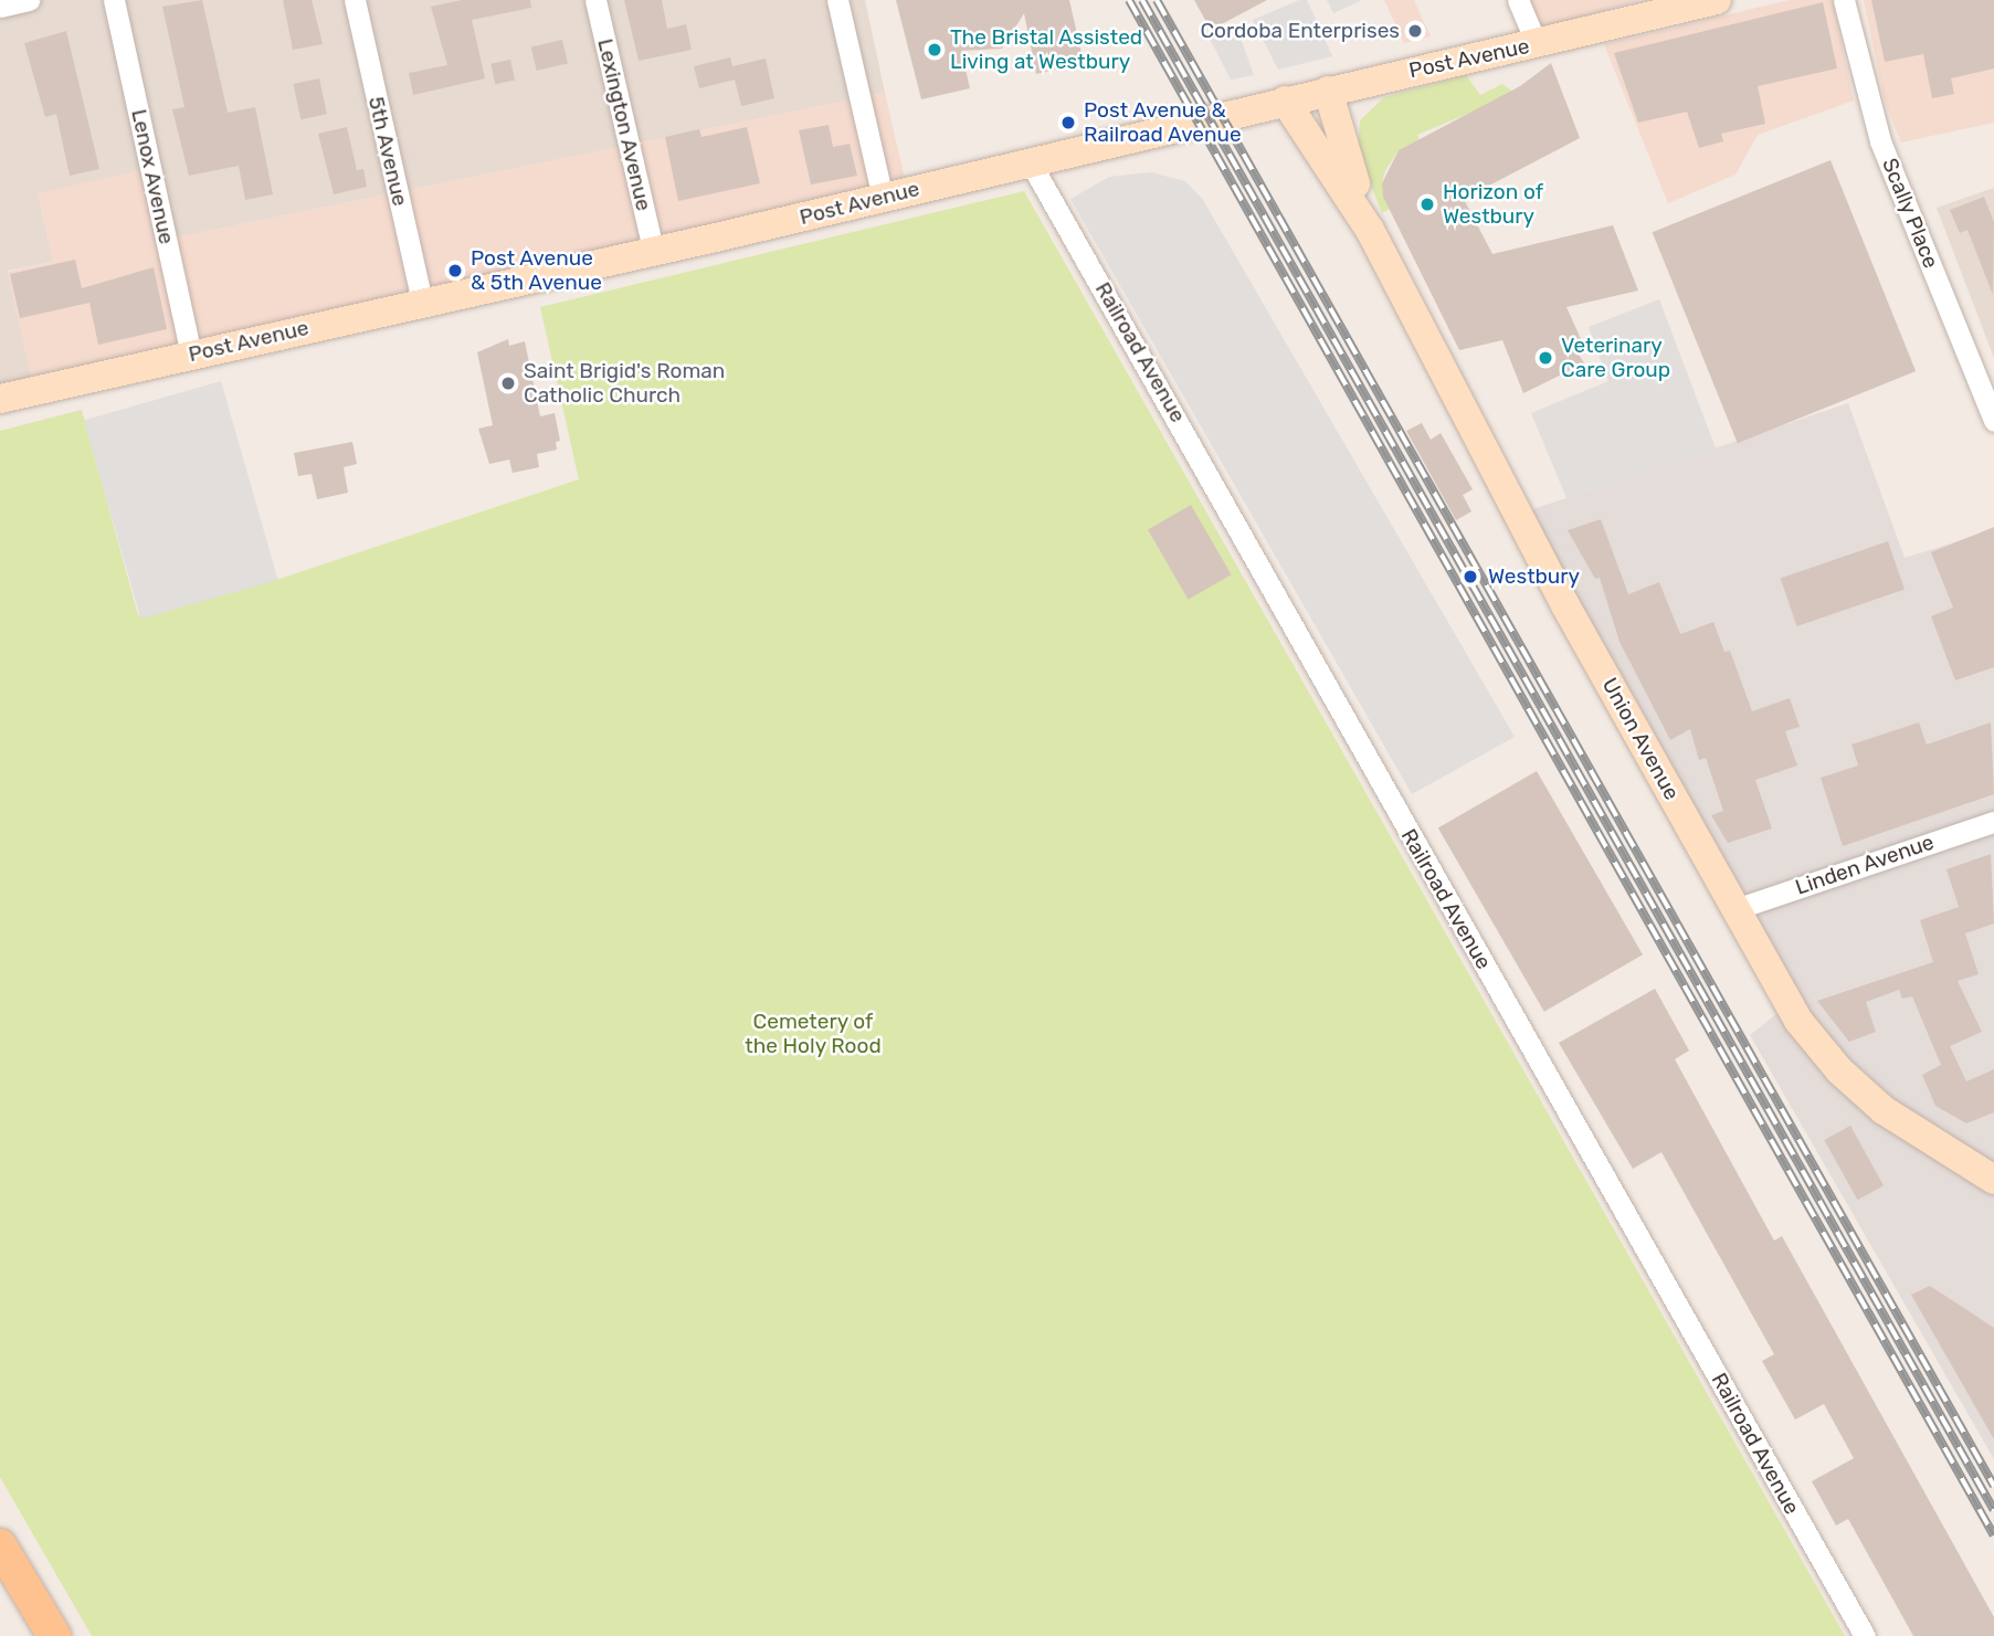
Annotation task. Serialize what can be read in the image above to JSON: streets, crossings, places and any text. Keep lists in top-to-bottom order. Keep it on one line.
{"streets":{"main road":["Post Avenue","Union Avenue"],"street":["Lexington Avenue","5th Avenue","Lenox Avenue","Scally Place","Railroad Avenue","Linden Avenue"]},"crossings":[["Post Avenue","Lexington Avenue"],["Post Avenue","5th Avenue"],["Post Avenue","Lenox Avenue"],["Post Avenue","Railroad Avenue"],["Post Avenue","Union Avenue"],["Union Avenue","Linden Avenue"]],"parks":["Cemetery of the Holy Rood"],"places":["Cordoba Enterprises","The Bristal Assisted Living at Westbury","Post Avenue & Railroad Avenue","Horizon of Westbury","Post Avenue & 5th Avenue","Veterinary Care Group","Saint Brigid's Roman Catholic Church","Westbury"]}
